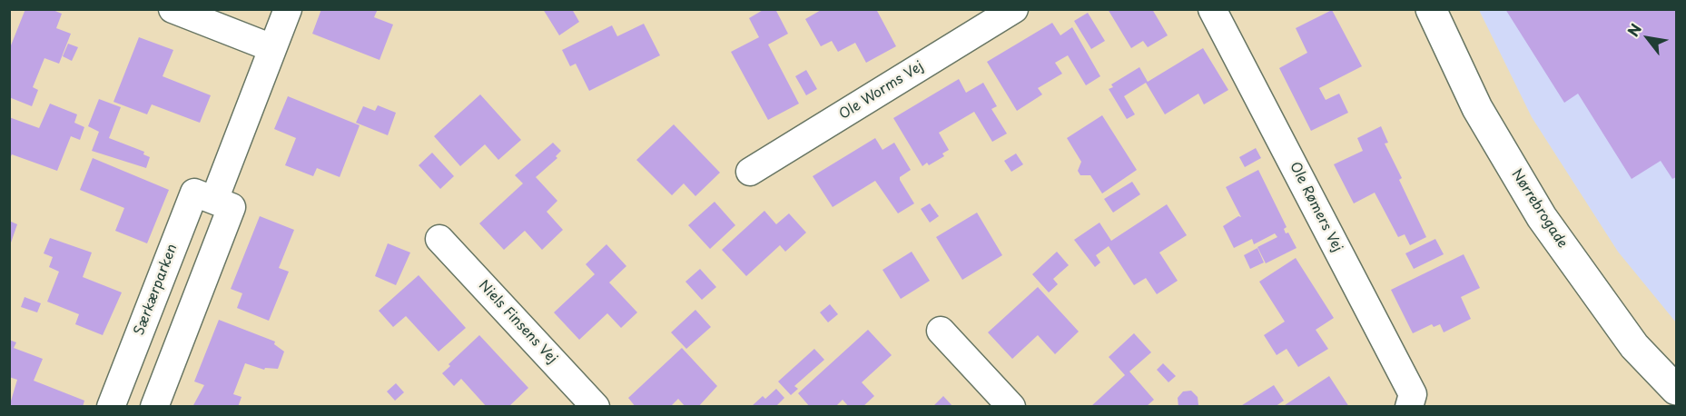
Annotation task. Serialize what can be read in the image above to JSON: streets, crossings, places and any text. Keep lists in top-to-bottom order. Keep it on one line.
{"streets":{"street":["Ole Worms Vej","Ole Rømers Vej","Nørrebrogade","Særkærparken","Niels Finsens Vej"]},"north":"top left"}
